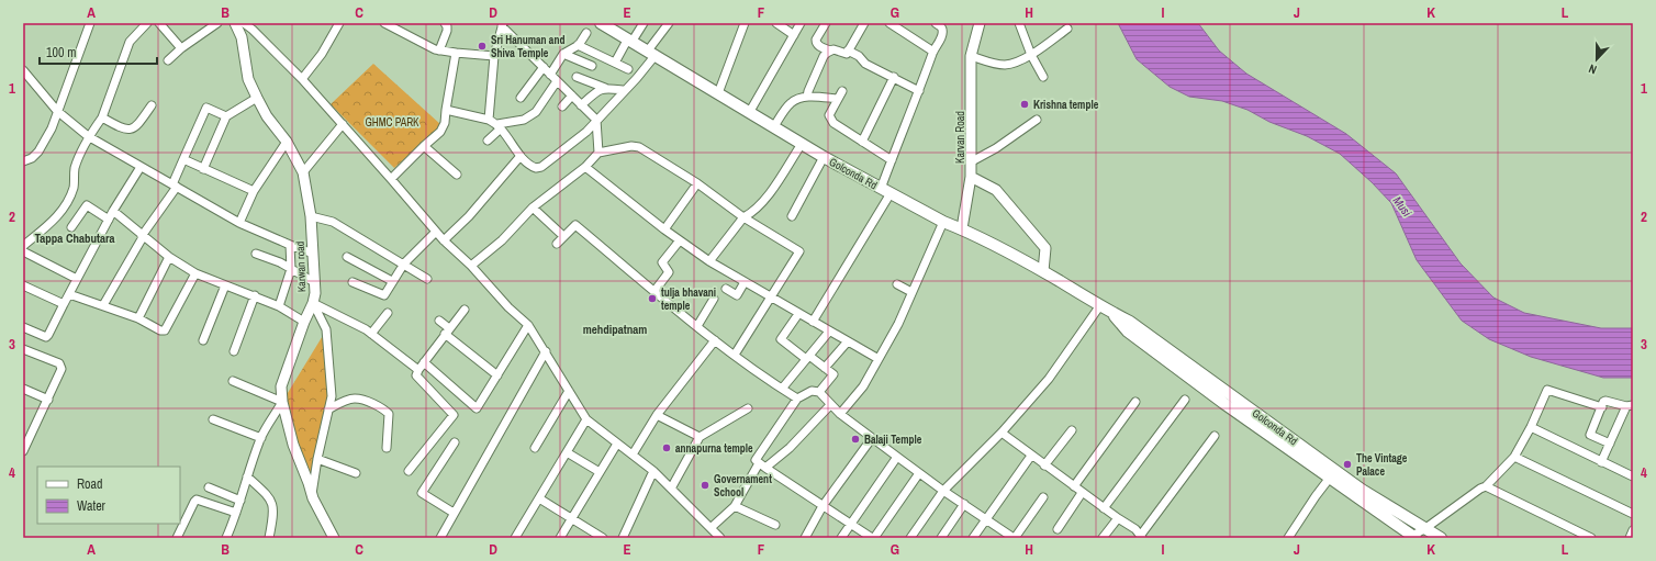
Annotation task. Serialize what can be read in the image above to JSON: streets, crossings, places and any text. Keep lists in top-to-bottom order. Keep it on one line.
{"streets":{"main road":["Golconda Rd"],"street":["Karvan Road","Karwan road"]},"crossings":[["Karvan Road","Golconda Rd"]],"districts":["Tappa Chabutara","mehdipatnam"],"water":["Musi"],"parks":["GHMC PARK"],"places":["Sri Hanuman and Shiva Temple","Krishna temple","tulja bhavani temple","Balaji Temple","annapurna temple","The Vintage Palace","Governament School"],"legend":["Road","Water"],"scale_bar":"100 m","north":"bottom","grid":{"columns":["A","B","C","D","E","F","G","H","I","J","K","L"],"rows":["1","2","3","4"]}}
